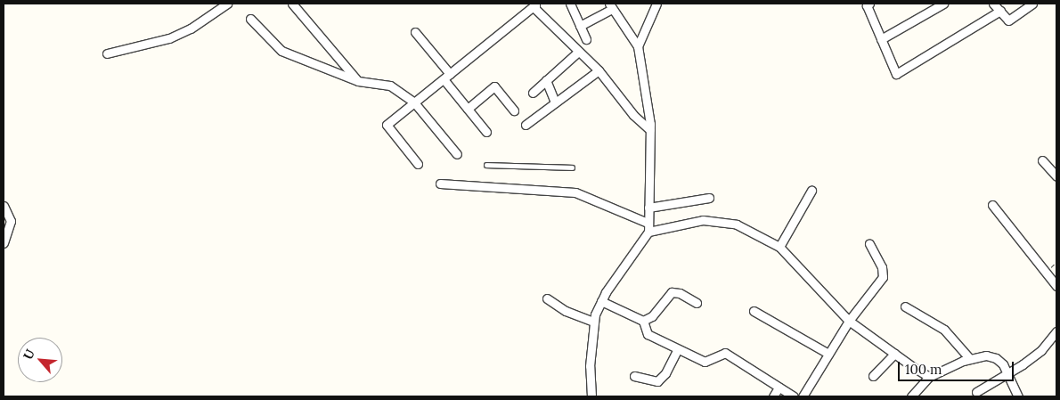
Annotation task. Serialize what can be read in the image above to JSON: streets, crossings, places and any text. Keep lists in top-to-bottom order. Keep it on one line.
{"scale_bar":"100 m","north":"top left"}
